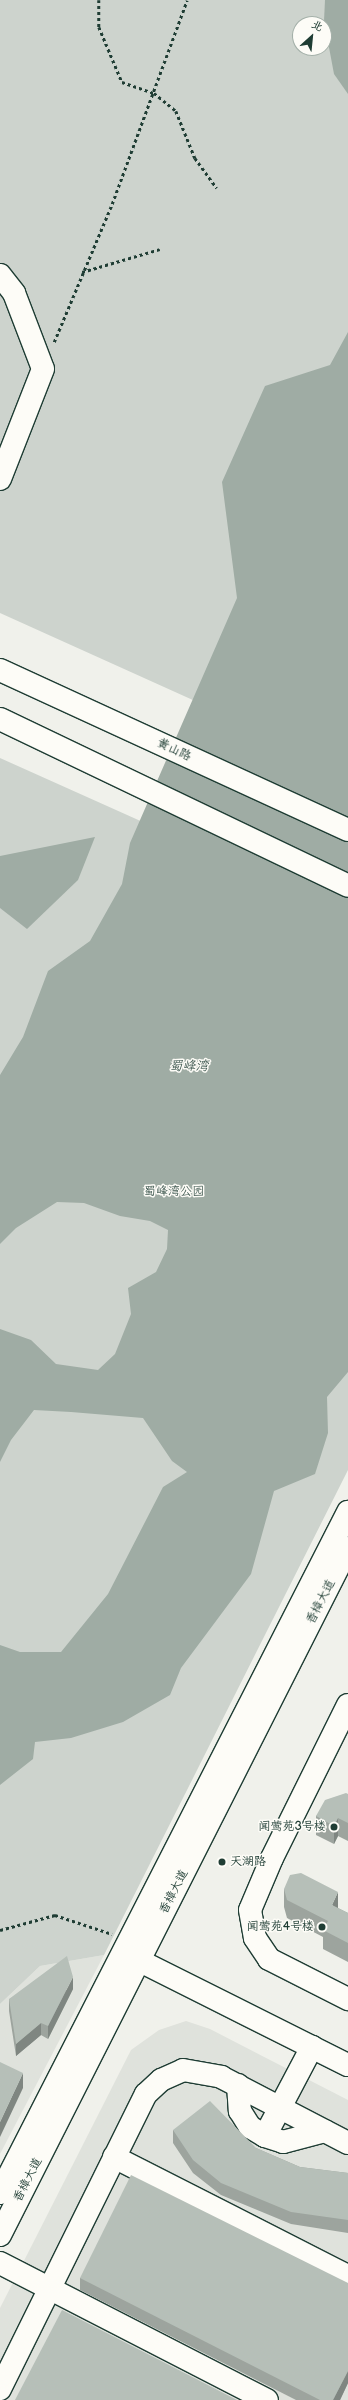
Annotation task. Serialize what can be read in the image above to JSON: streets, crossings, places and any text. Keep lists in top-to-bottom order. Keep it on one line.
{"streets":{"street":["黄山路","香樟大道"]},"water":["蜀峰湾"],"parks":["蜀峰湾公园"],"places":["闻莺苑3号楼","天湖路","闻莺苑4号楼"],"north":"top right"}
